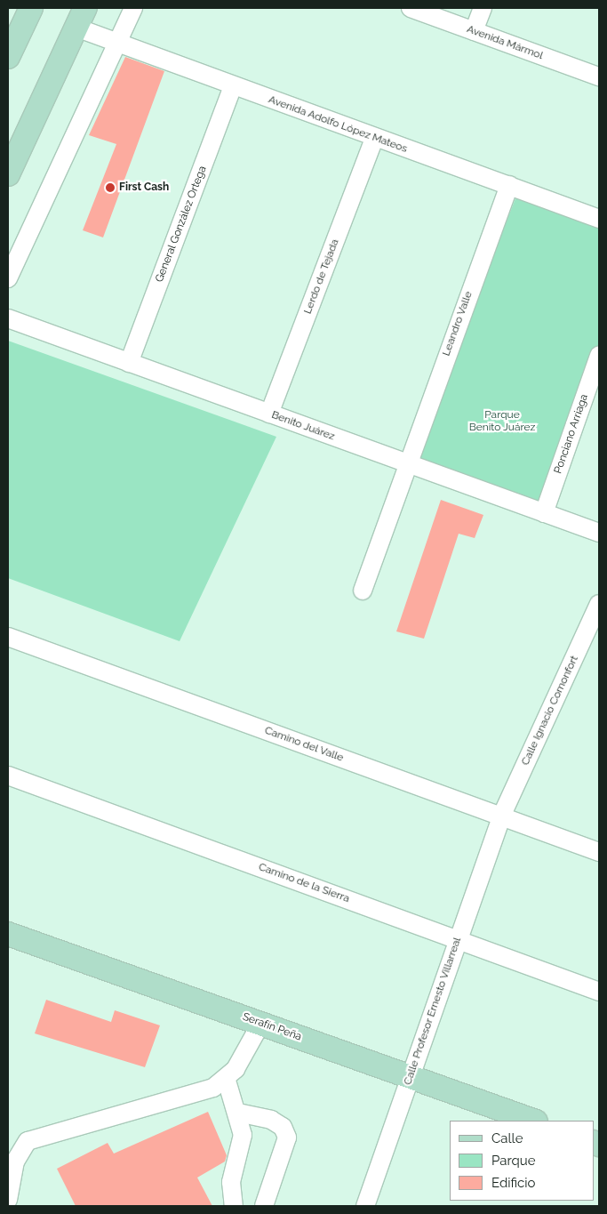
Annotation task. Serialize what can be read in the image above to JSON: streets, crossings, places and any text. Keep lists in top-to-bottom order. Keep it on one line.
{"streets":{"main road":["Serafín Peña"],"street":["Avenida Mármol","Avenida Adolfo López Mateos","General González Ortega","Lerdo de Tejada","Leandro Valle","Benito Juárez","Ponciano Arriaga","Calle Ignacio Comonfort","Camino del Valle","Camino de la Sierra","Calle Profesor Ernesto Villarreal"]},"crossings":[["Avenida Adolfo López Mateos","General González Ortega"],["Avenida Adolfo López Mateos","Lerdo de Tejada"],["Avenida Adolfo López Mateos","Leandro Valle"],["General González Ortega","Benito Juárez"],["Lerdo de Tejada","Benito Juárez"],["Leandro Valle","Benito Juárez"],["Benito Juárez","Ponciano Arriaga"],["Calle Ignacio Comonfort","Camino del Valle"],["Calle Ignacio Comonfort","Calle Profesor Ernesto Villarreal"],["Camino del Valle","Calle Profesor Ernesto Villarreal"],["Camino de la Sierra","Calle Profesor Ernesto Villarreal"],["Calle Profesor Ernesto Villarreal","Serafín Peña"]],"parks":["Parque Benito Juárez"],"places":["First Cash"],"legend":["Calle","Parque","Edificio"]}
